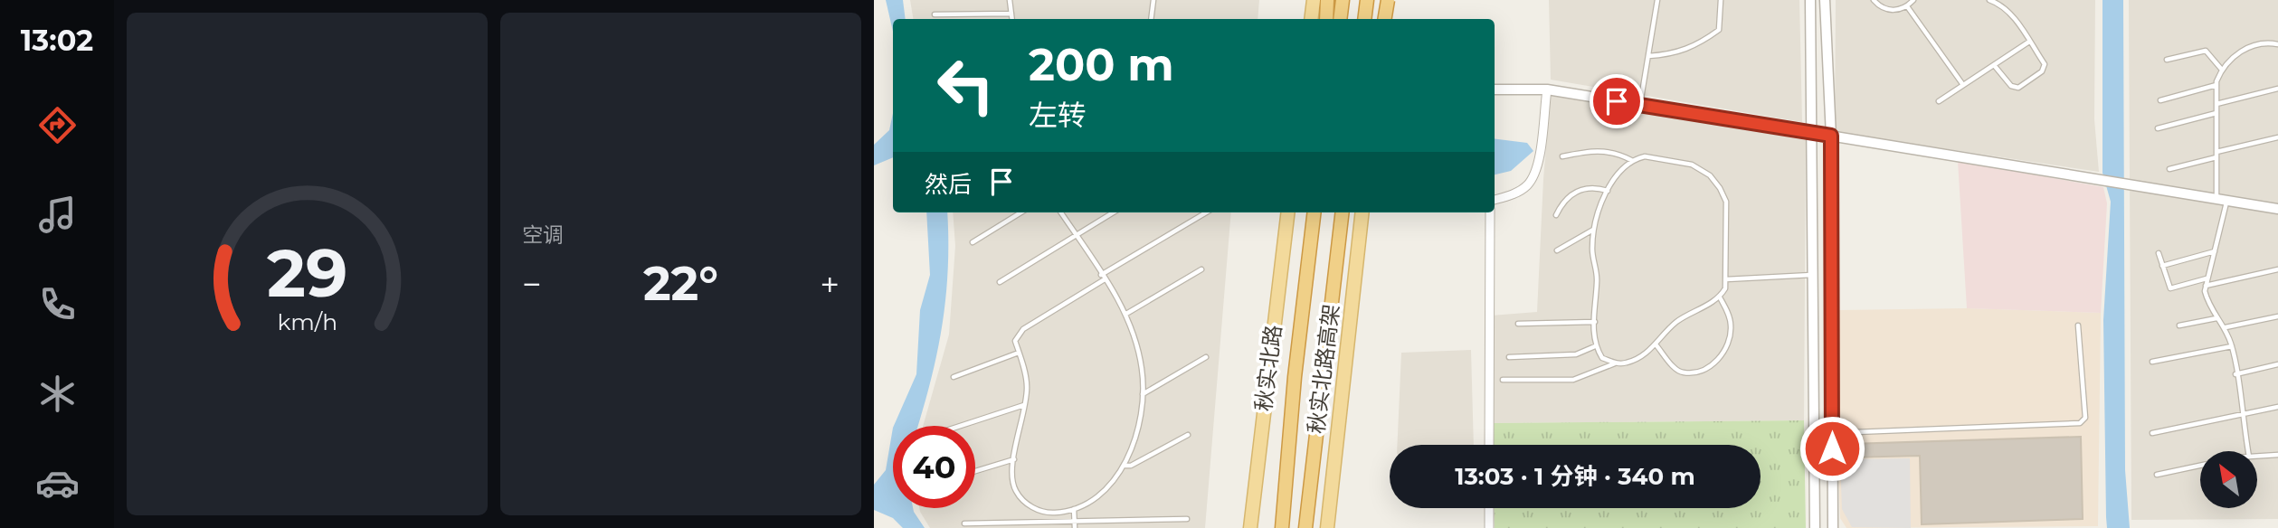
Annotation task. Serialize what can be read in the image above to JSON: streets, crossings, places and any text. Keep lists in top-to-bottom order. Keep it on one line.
{"streets":{"highway":["秋实北路高架"],"main road":["秋实北路"]},"north":"top left","page":{"tabs":"13:02","tile":"空调","turn":["200 m","左转"],"then":"然后","heat":["−","22°","+"],"limit":"40","trip":"13:03 · 1 分钟 · 340 m","gauge":["29","km/h"]}}
